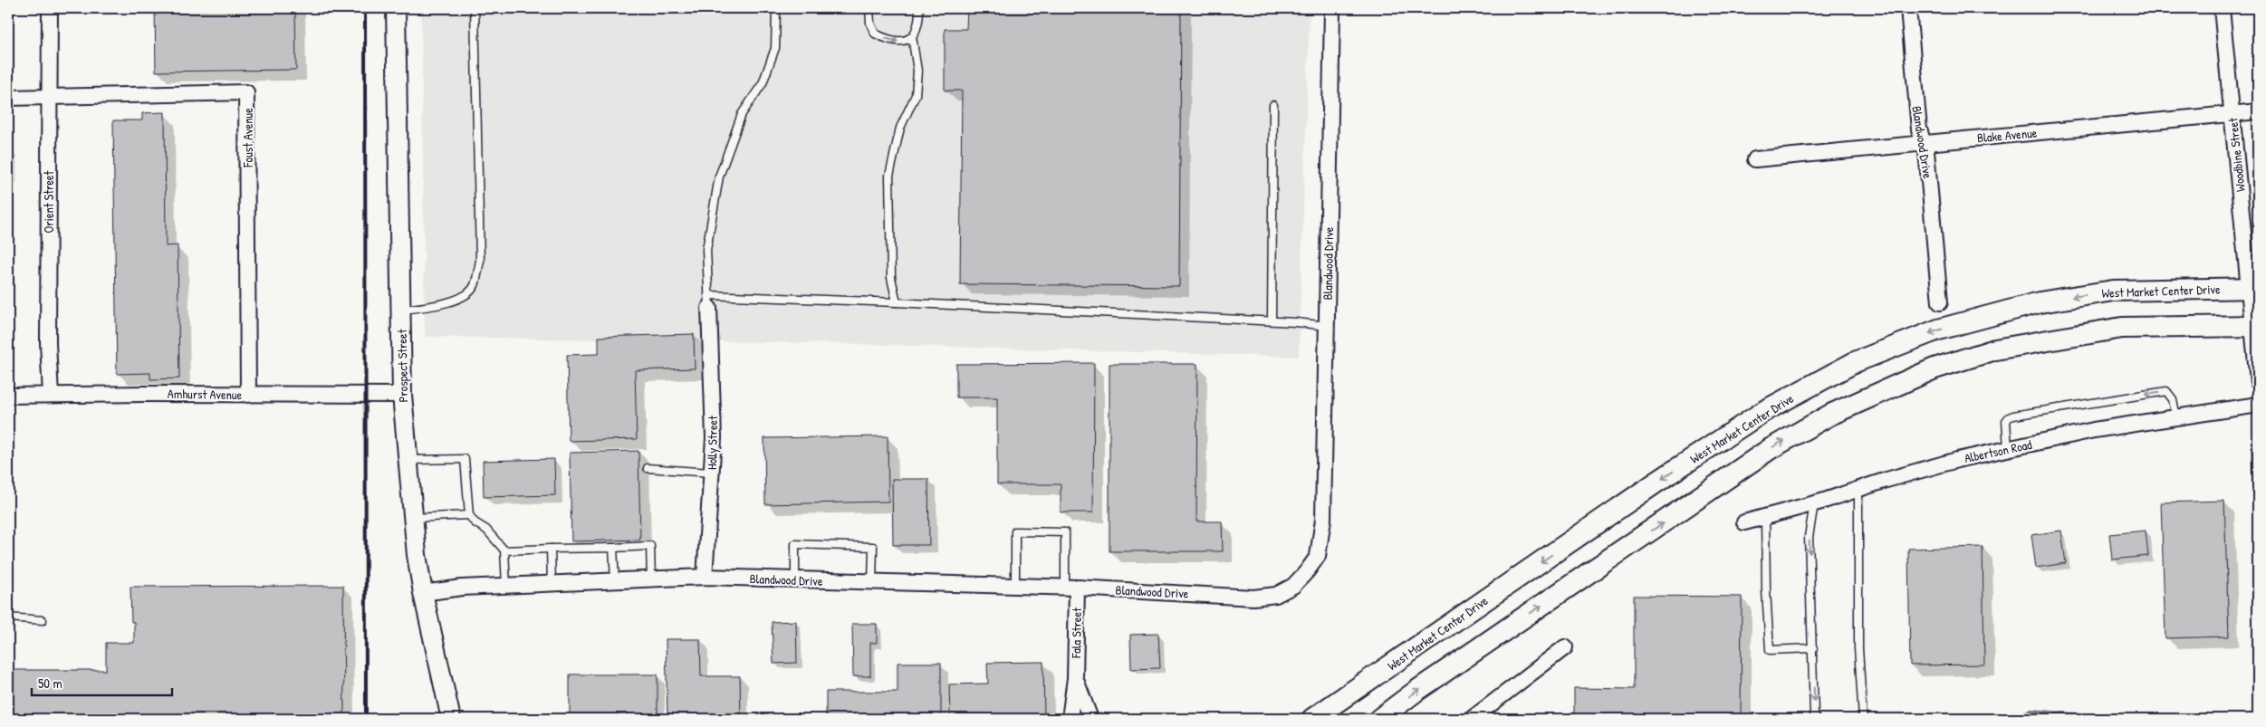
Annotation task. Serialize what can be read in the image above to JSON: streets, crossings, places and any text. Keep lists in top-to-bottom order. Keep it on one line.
{"streets":{"main road":["West Market Center Drive"],"street":["Blake Avenue","Foust Avenue","Blandwood Drive","Woodbine Street","Orient Street","Prospect Street","Amhurst Avenue","Holly Street","Albertson Road","Fala Street"]},"crossings":[["Blake Avenue","Blandwood Drive"],["Blake Avenue","Woodbine Street"],["Foust Avenue","Orient Street"],["Foust Avenue","Amhurst Avenue"],["Blandwood Drive","Prospect Street"],["Blandwood Drive","Holly Street"],["Blandwood Drive","Fala Street"],["Woodbine Street","West Market Center Drive"],["Orient Street","Amhurst Avenue"],["Prospect Street","Amhurst Avenue"]],"scale_bar":"50 m"}
